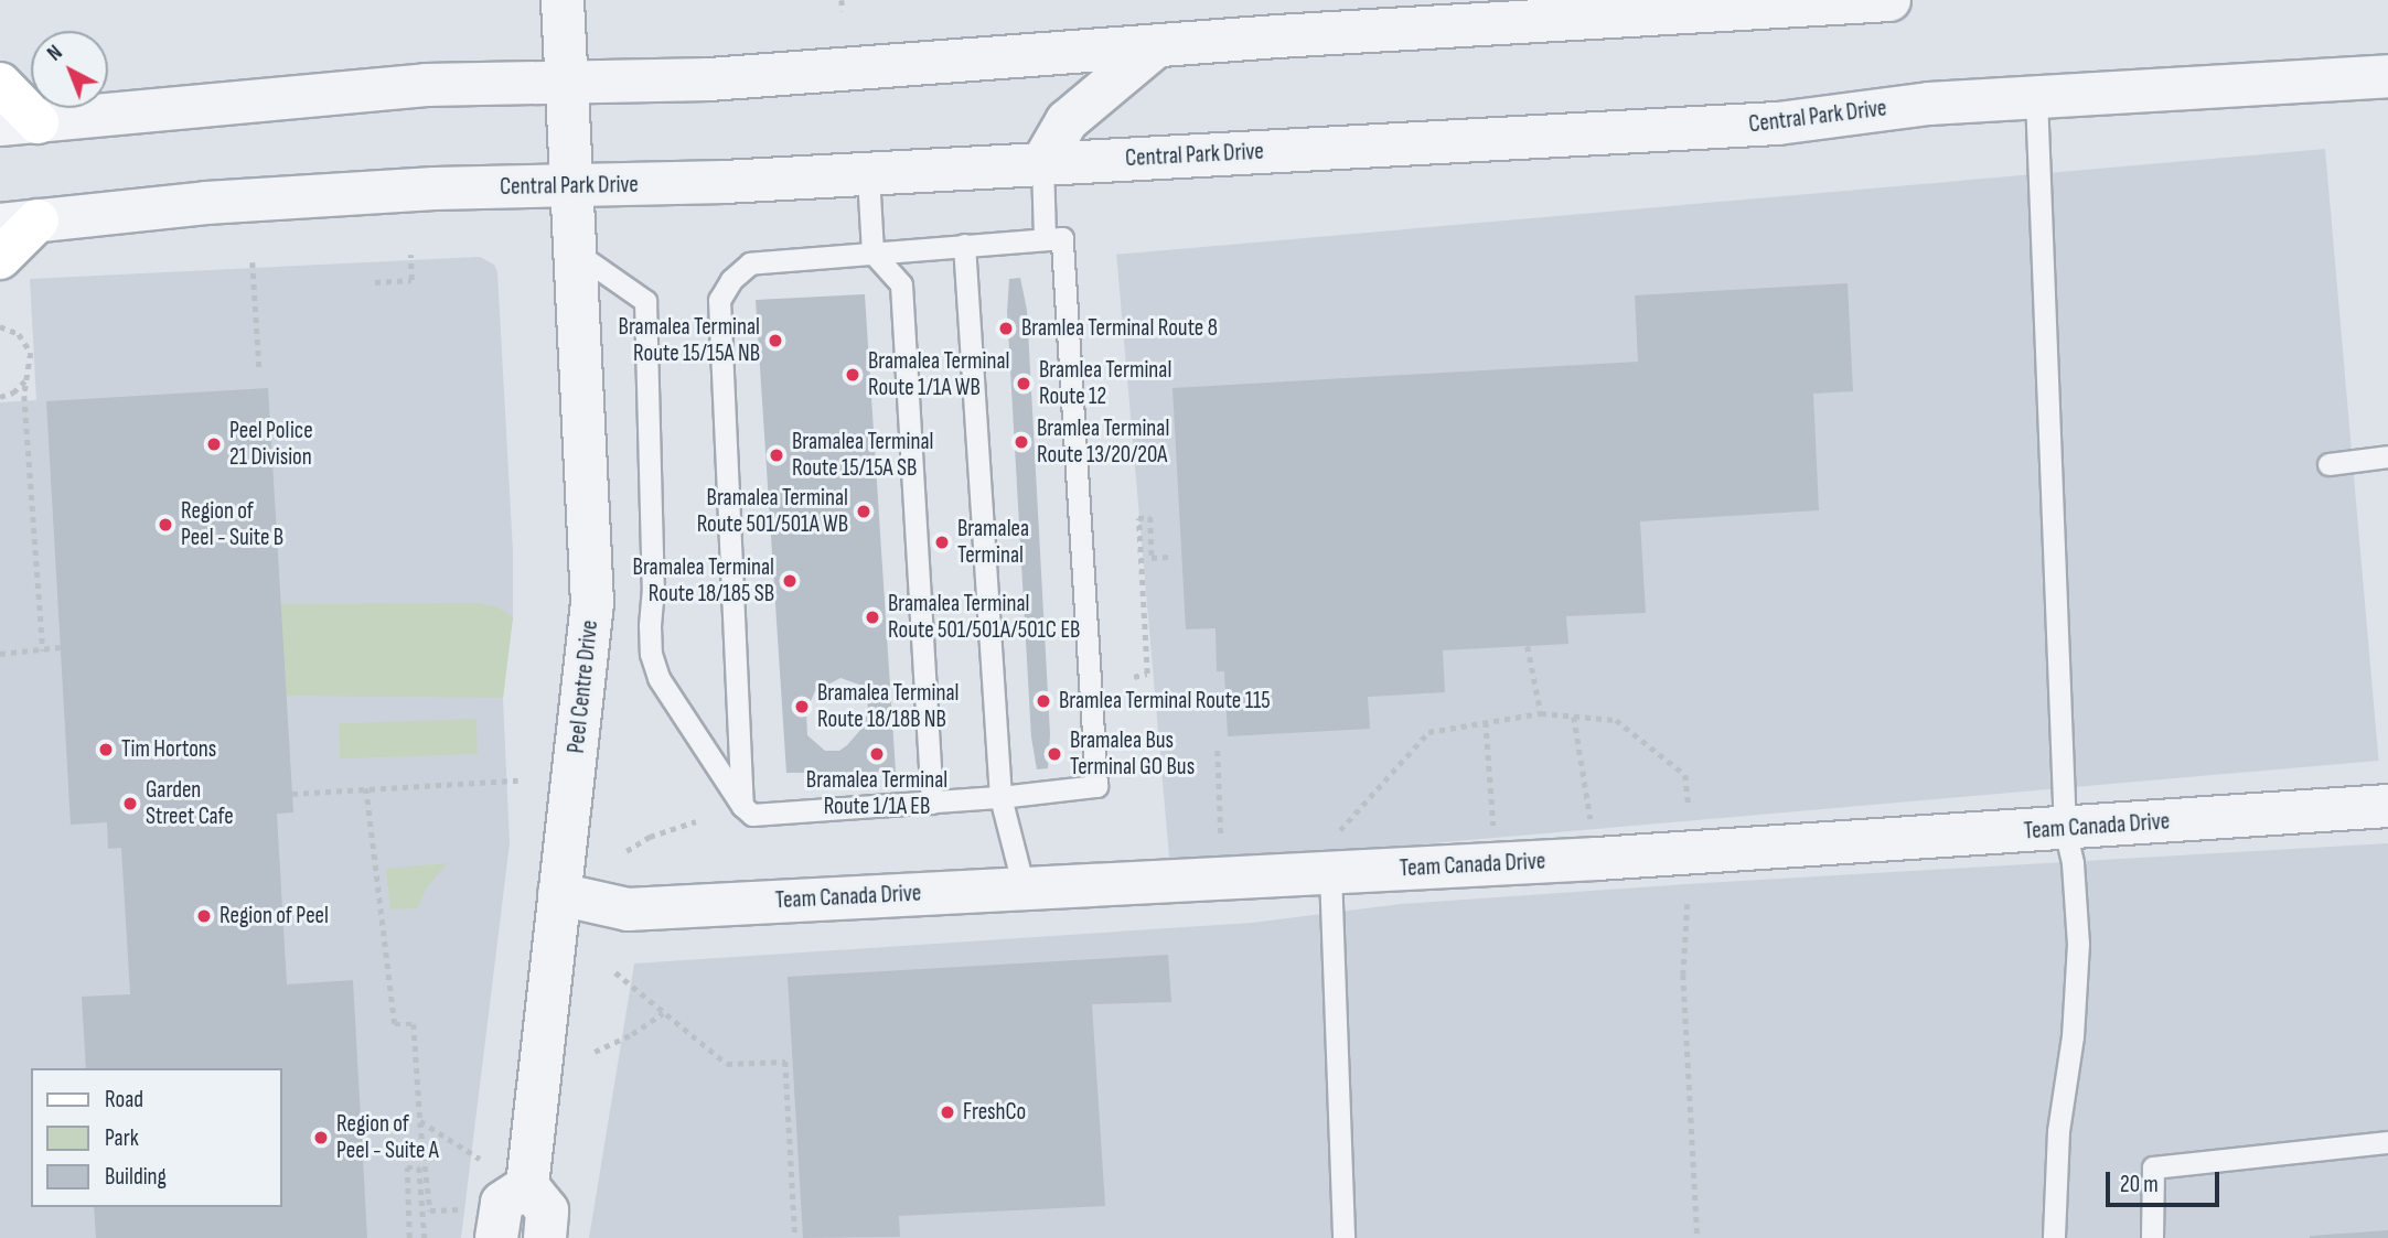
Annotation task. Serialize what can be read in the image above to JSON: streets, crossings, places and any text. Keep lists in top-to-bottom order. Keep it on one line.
{"streets":{"street":["Central Park Drive","Peel Centre Drive","Team Canada Drive"]},"crossings":[["Central Park Drive","Peel Centre Drive"],["Peel Centre Drive","Team Canada Drive"]],"places":["Bramlea Terminal Route 8","Bramalea Terminal Route 15/15A NB","Bramalea Terminal Route 1/1A WB","Bramlea Terminal Route 12","Bramlea Terminal Route 13/20/20A","Peel Police 21 Division","Bramalea Terminal Route 15/15A SB","Bramalea Terminal Route 501/501A WB","Region of Peel - Suite B","Bramalea Terminal","Bramalea Terminal Route 18/185 SB","Bramalea Terminal Route 501/501A/501C EB","Bramlea Terminal Route 115","Bramalea Terminal Route 18/18B NB","Tim Hortons","Bramalea Terminal Route 1/1A EB","Bramalea Bus Terminal GO Bus","Garden Street Cafe","Region of Peel","FreshCo","Region of Peel - Suite A"],"legend":["Road","Park","Building"],"scale_bar":"20 m","north":"top left"}
